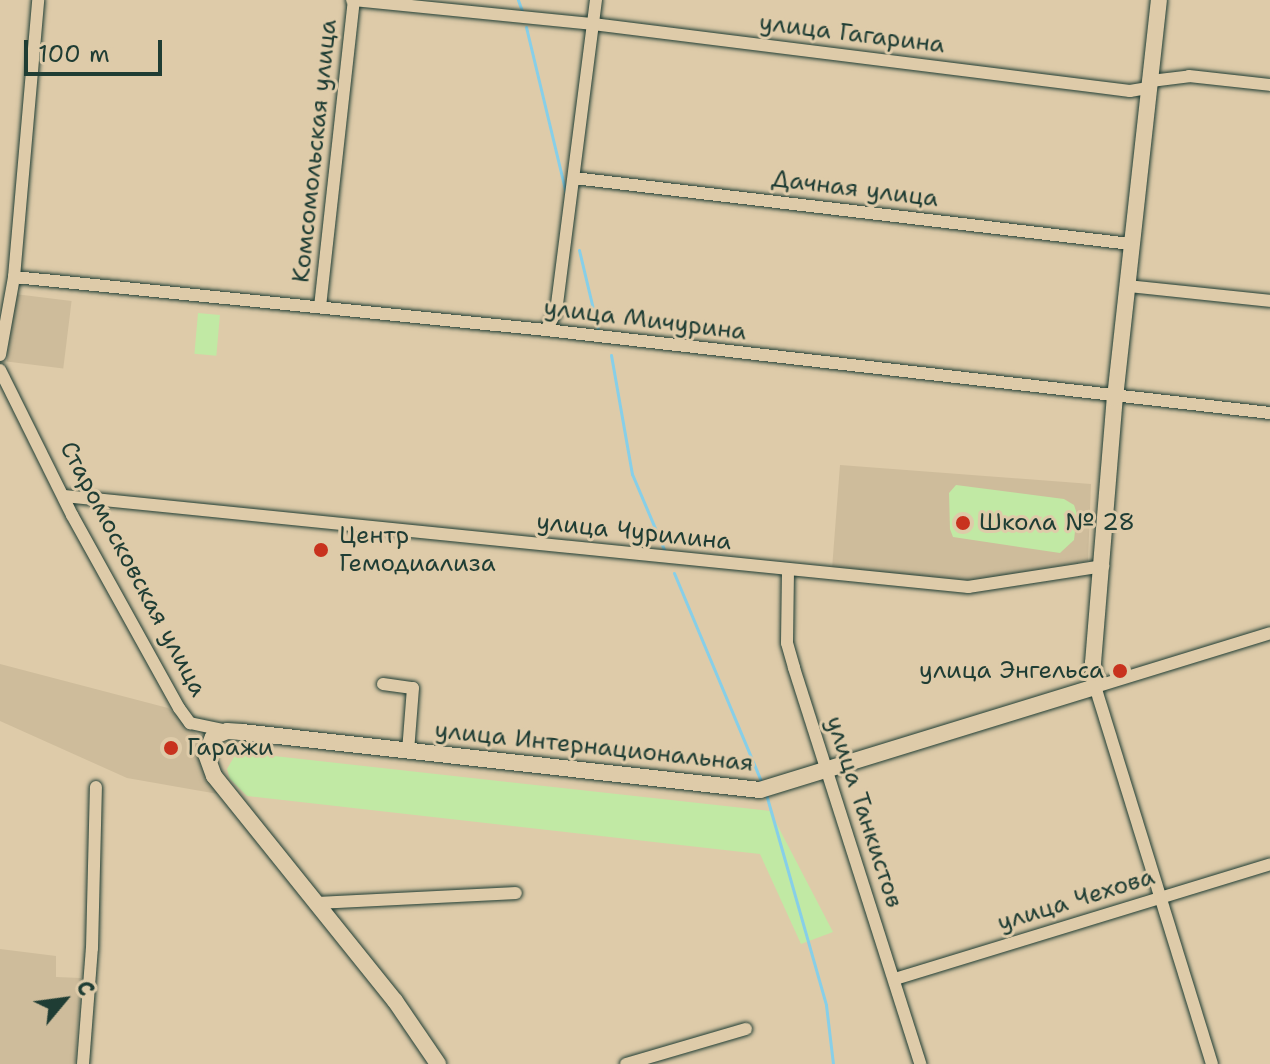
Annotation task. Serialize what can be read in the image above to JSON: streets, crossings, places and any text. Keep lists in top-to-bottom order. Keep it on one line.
{"streets":{"main road":["улица Интернациональная"],"street":["улица Гагарина","Комсомольская улица","Дачная улица","улица Мичурина","улица Чурилина","Старомосковская улица","улица Танкистов","улица Чехова"]},"crossings":[["улица Гагарина","Комсомольская улица"],["Комсомольская улица","улица Мичурина"],["улица Чурилина","Старомосковская улица"],["улица Чурилина","улица Танкистов"],["Старомосковская улица","улица Интернациональная"],["улица Интернациональная","улица Танкистов"],["улица Танкистов","улица Чехова"]],"places":["Школа № 28","Центр Гемодиализа","улица Энгельса","Гаражи"],"scale_bar":"100 m","north":"top right"}
